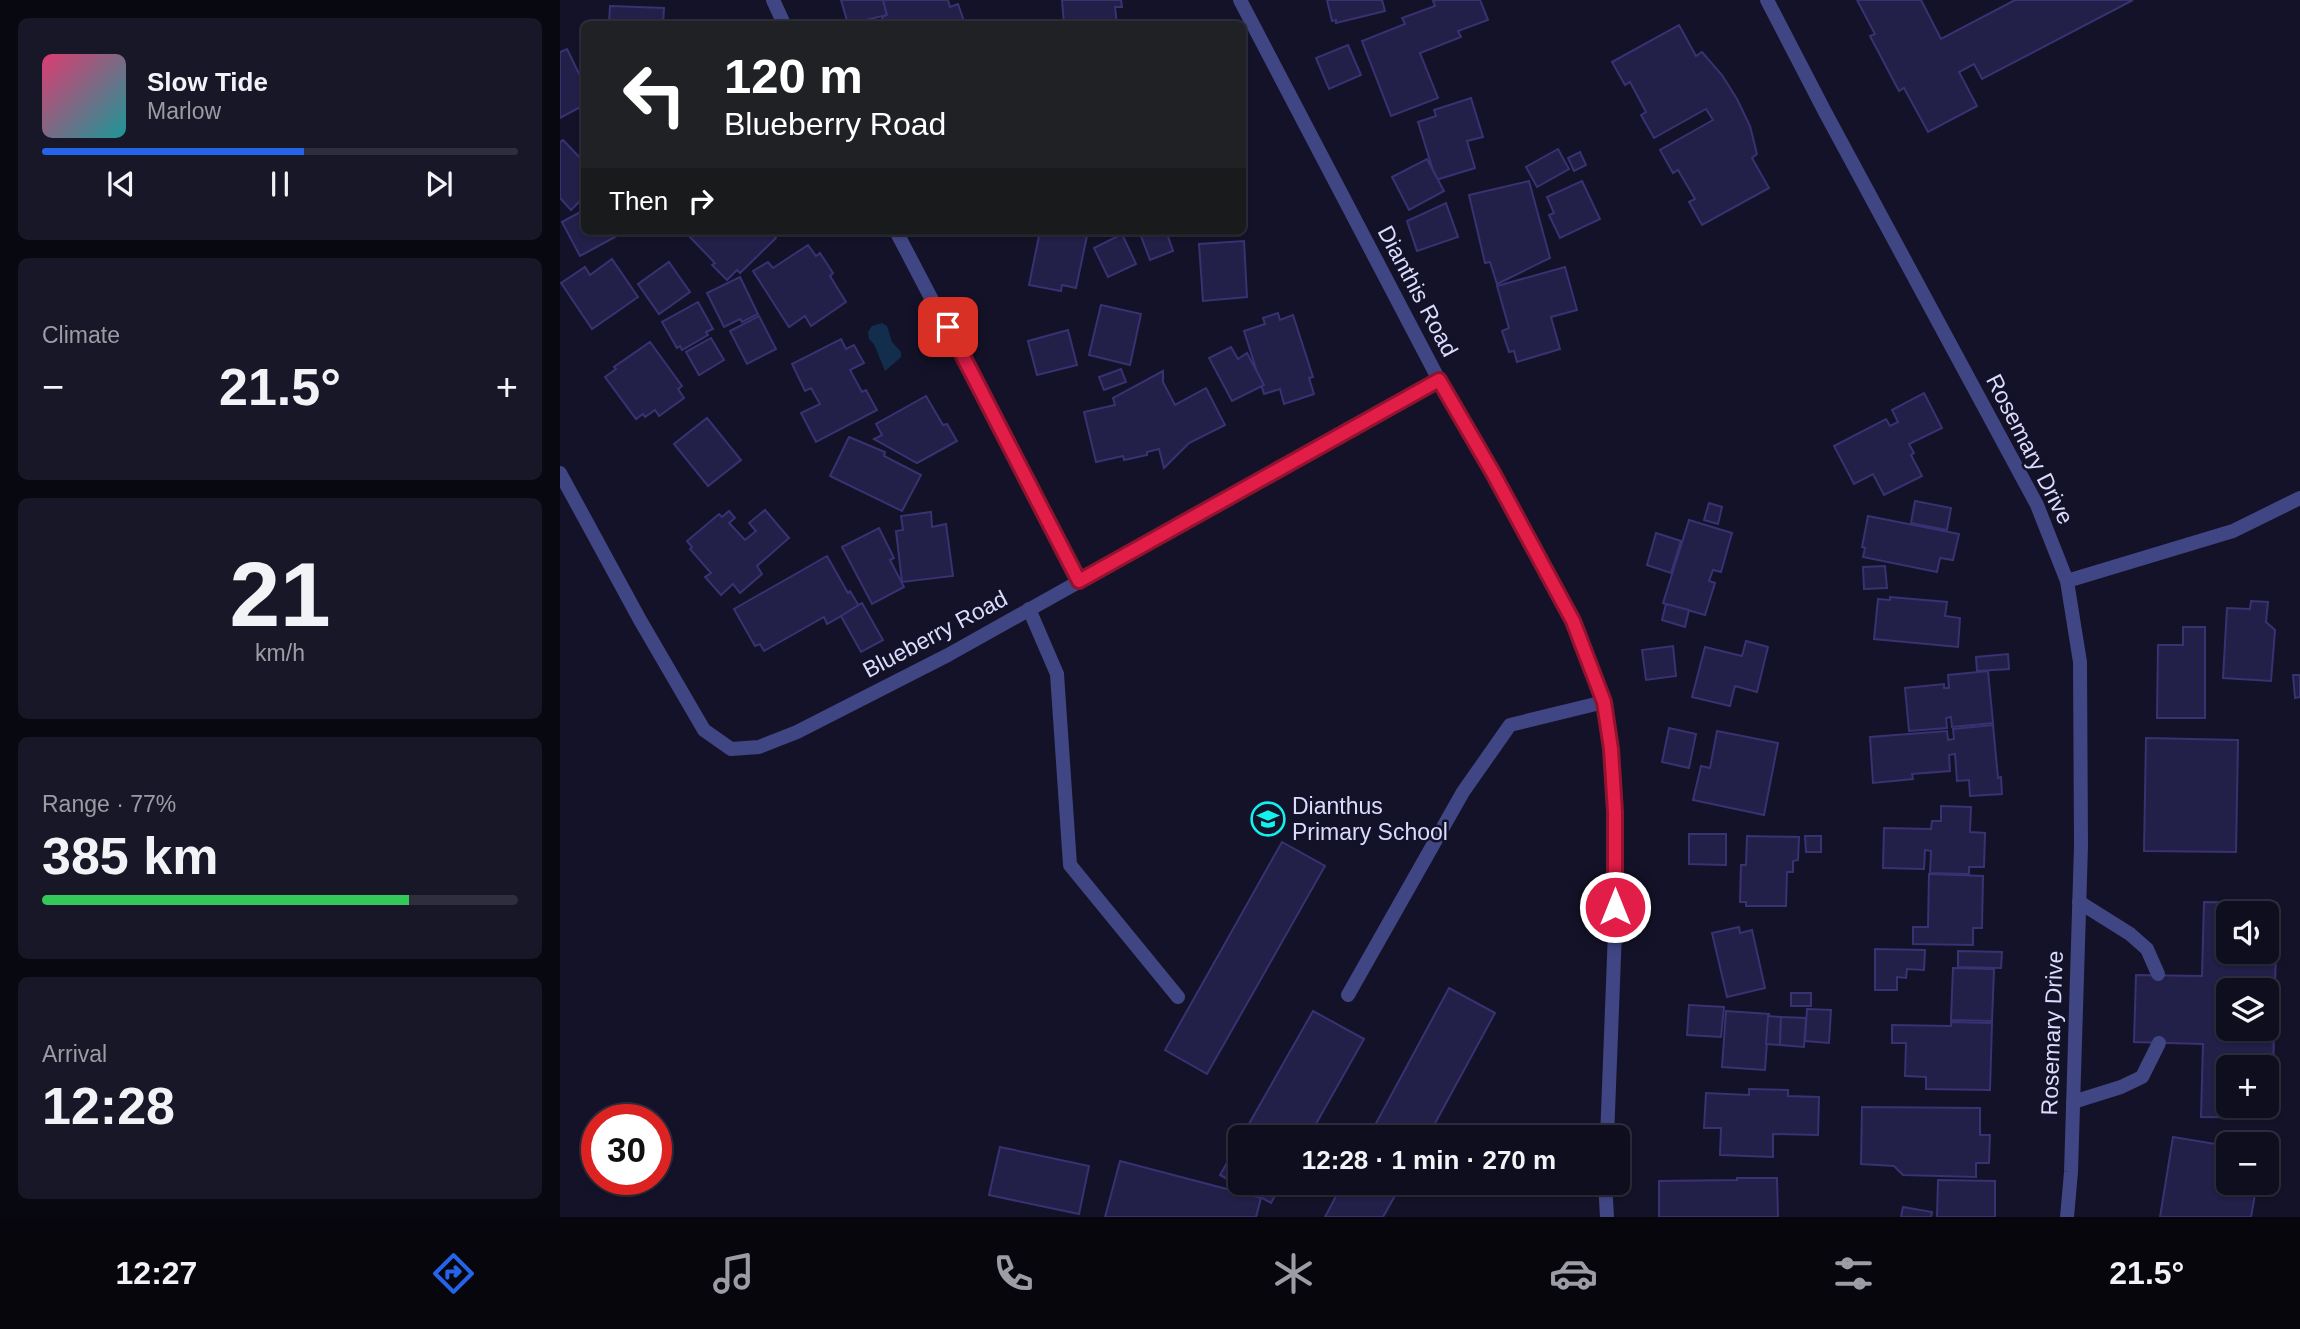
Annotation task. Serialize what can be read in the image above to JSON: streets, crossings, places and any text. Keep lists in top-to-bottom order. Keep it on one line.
{"streets":{"street":["Dianthis Road","Rosemary Drive","Blueberry Road"]},"crossings":[["Dianthis Road","Blueberry Road"]],"places":{"school or university":["Dianthus Primary School"]},"page":{"turn":["120 m","Blueberry Road"],"song":["Slow Tide","Marlow"],"then":"Then","tile":["Climate",["21","km/h"],["Range · 77%","385 km"],["Arrival","12:28"]],"heat":["−","21.5°","+"],"map_buttons":["+","−"],"limit":"30","trip":"12:28 · 1 min · 270 m","tabs":["12:27","21.5°"]}}
